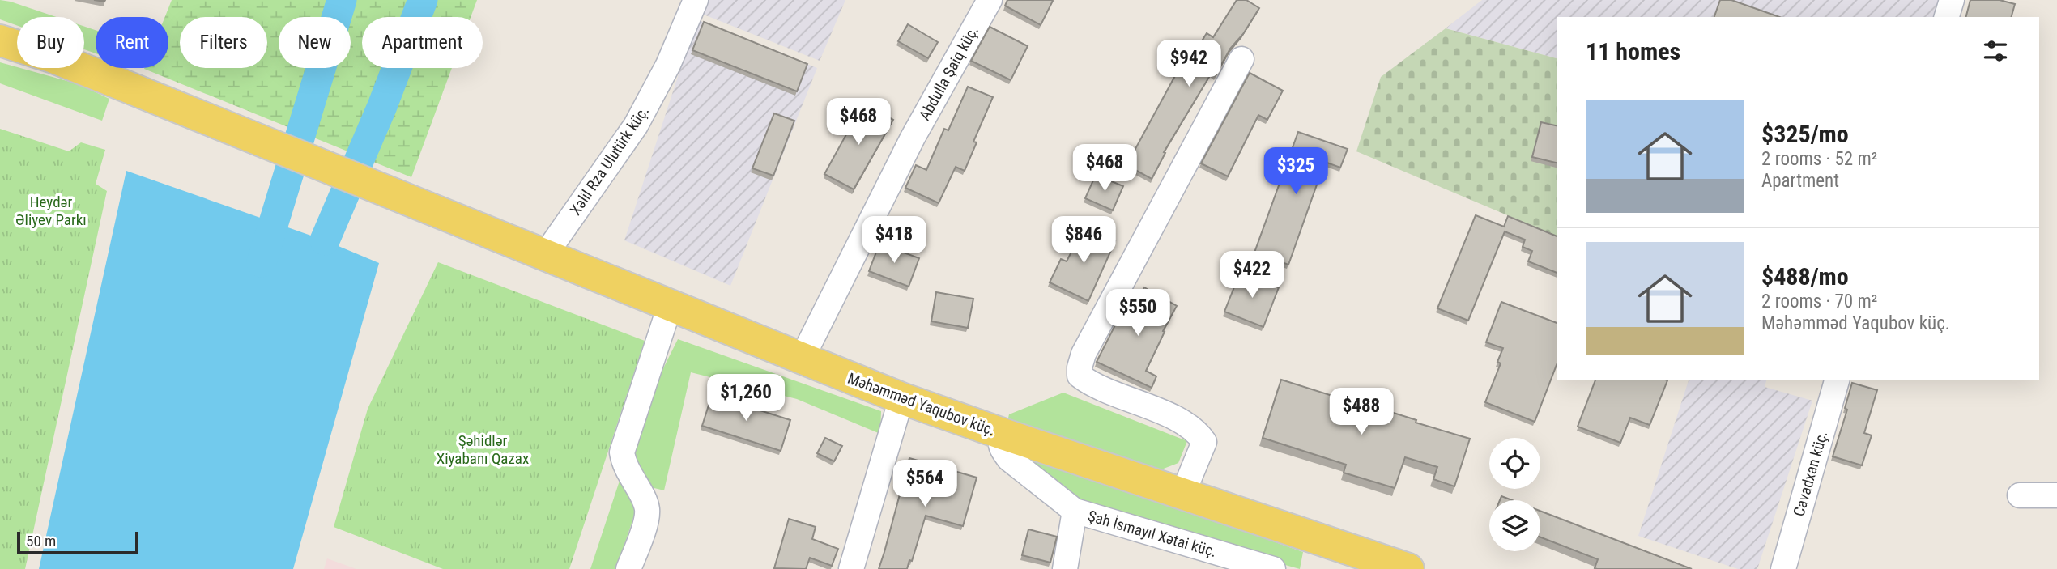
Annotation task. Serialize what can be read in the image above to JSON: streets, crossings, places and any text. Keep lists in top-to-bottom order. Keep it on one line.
{"streets":{"main road":["Məhəmməd Yaqubov küç."],"street":["Abdulla Şaiq küç.","Xəlil Rza Ulutürk küç.","Cavadxan küç.","Şah İsmayıl Xətai küç."]},"crossings":[["Abdulla Şaiq küç.","Məhəmməd Yaqubov küç."],["Xəlil Rza Ulutürk küç.","Məhəmməd Yaqubov küç."],["Məhəmməd Yaqubov küç.","Şah İsmayıl Xətai küç."]],"parks":["Heydər Əliyev Parkı","Şəhidlər Xiyabanı Qazax"],"scale_bar":"50 m","page":{"chip":["Buy","Rent","Filters","New","Apartment"],"heading":"11 homes","price":["$942","$468","$468","$325","$418","$846","$422","$550","$1,260","$488","$564"],"list":[{"name":"$325/mo","note":"2 rooms · 52 m² · Apartment"},{"name":"$488/mo","note":"2 rooms · 70 m² · Məhəmməd Yaqubov küç."}],"scale":"50 m"}}
